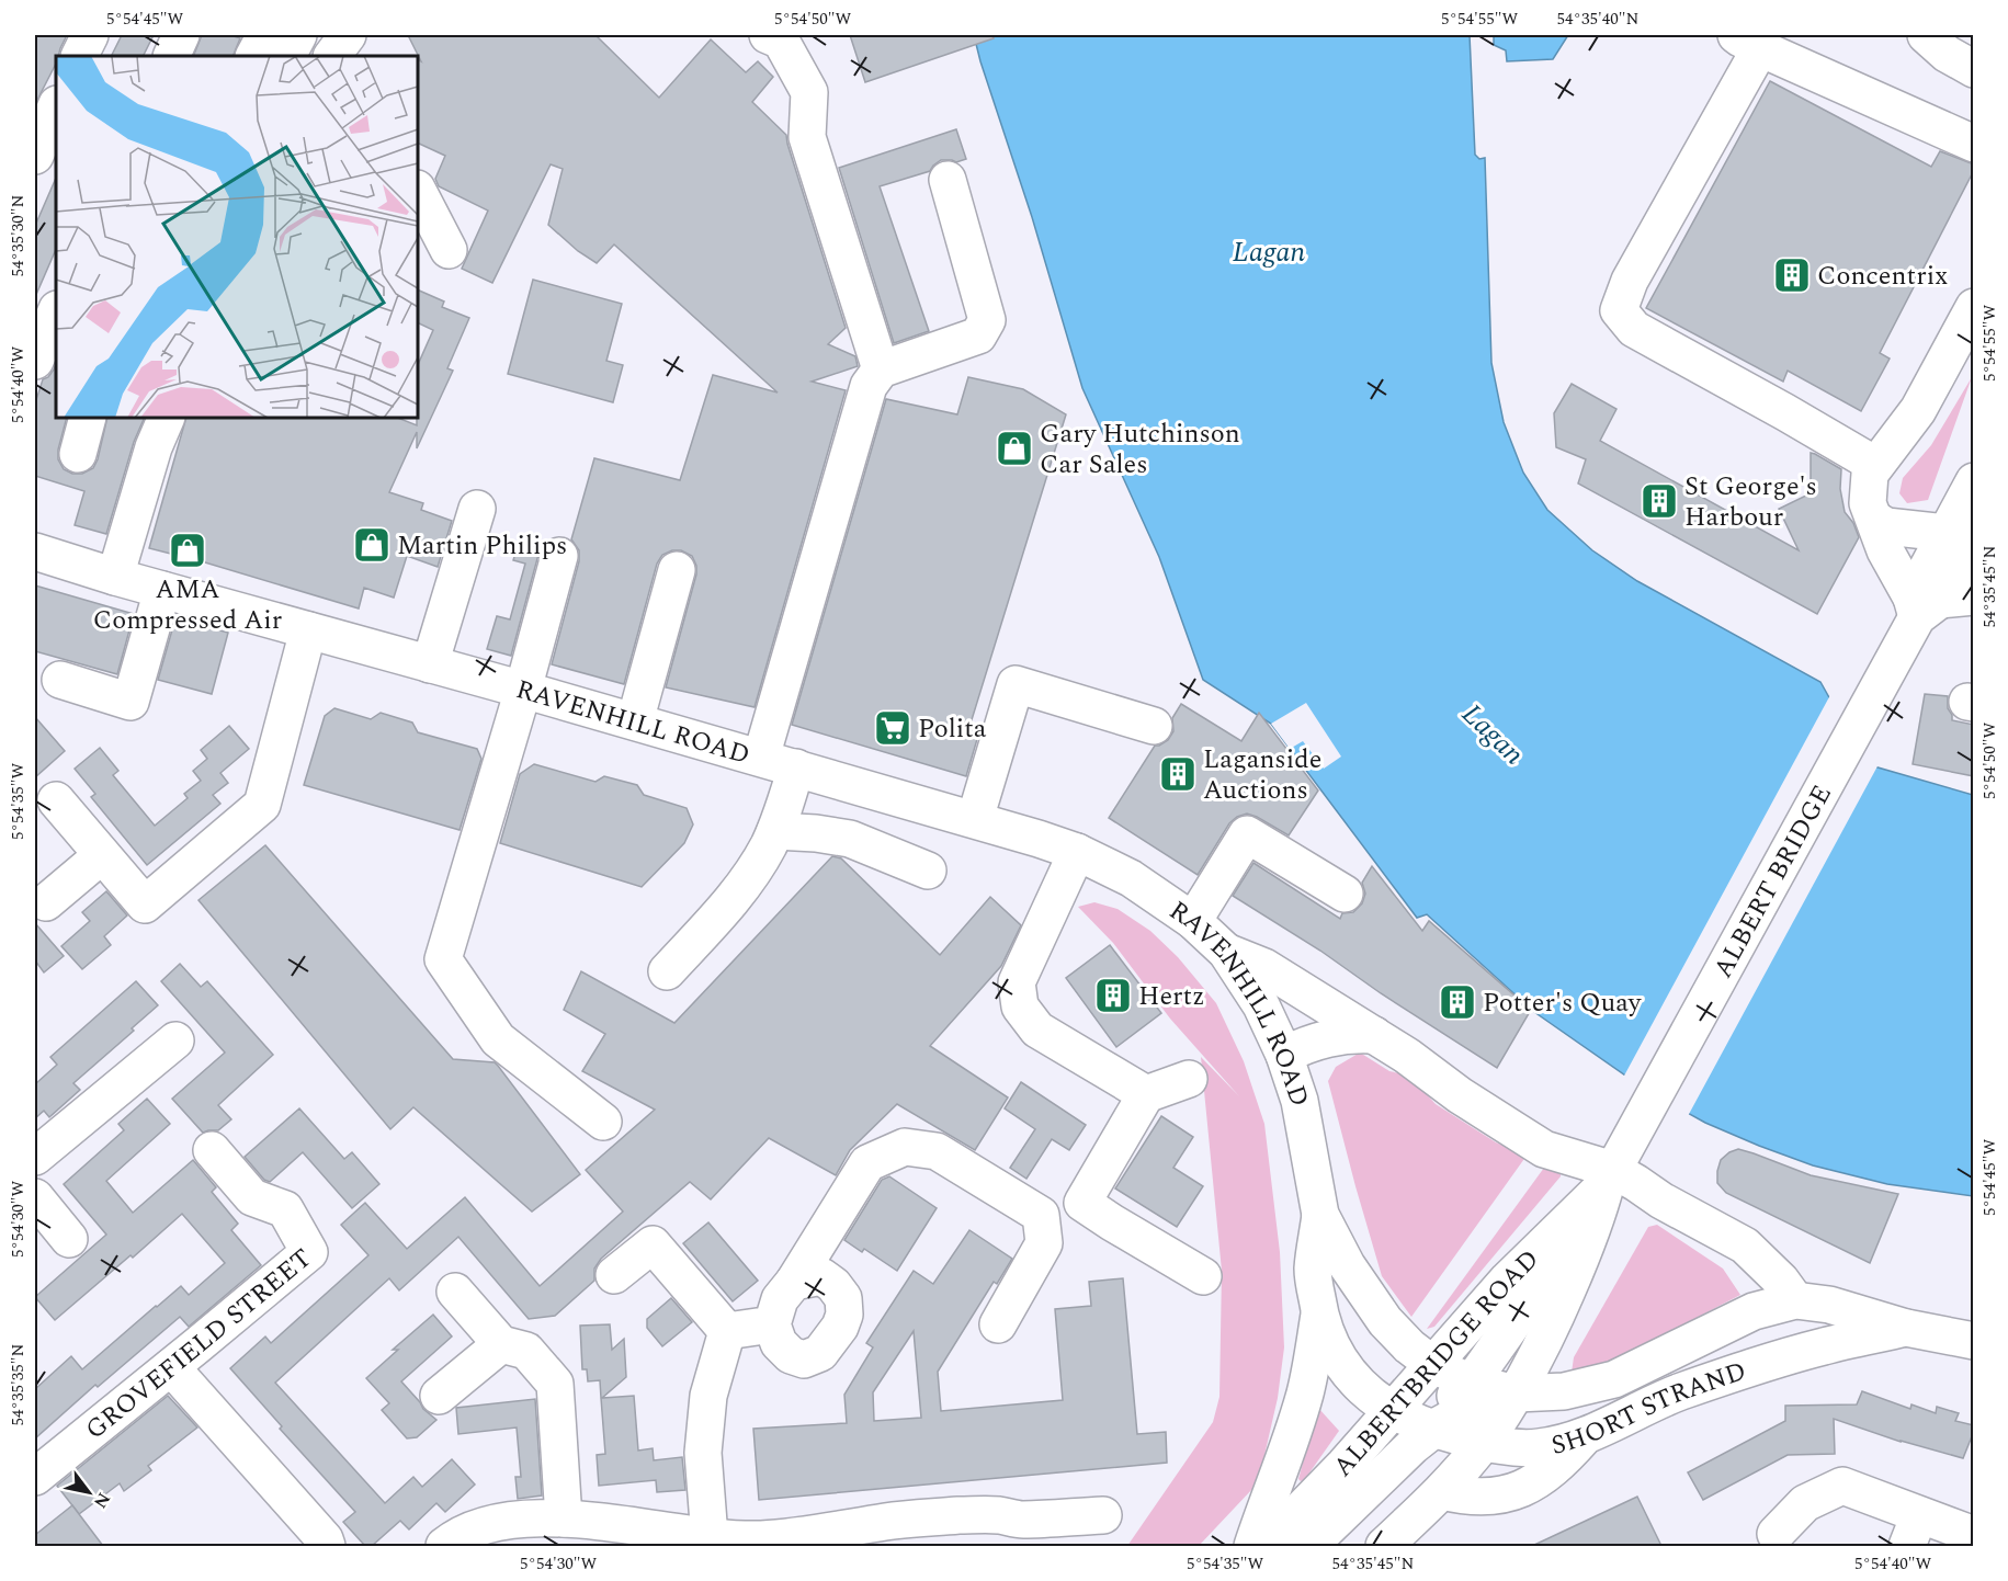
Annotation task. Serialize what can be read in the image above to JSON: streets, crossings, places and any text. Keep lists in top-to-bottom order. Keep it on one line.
{"streets":{"main road":["RAVENHILL ROAD","ALBERT BRIDGE","GROVEFIELD STREET","ALBERTBRIDGE ROAD","SHORT STRAND"]},"crossings":[["RAVENHILL ROAD","ALBERTBRIDGE ROAD"],["RAVENHILL ROAD","SHORT STRAND"],["ALBERT BRIDGE","ALBERTBRIDGE ROAD"],["ALBERTBRIDGE ROAD","SHORT STRAND"]],"water":["Lagan"],"places":{"building":["Concentrix","St George's Harbour","Laganside Auctions","Hertz","Potter's Quay"],"shop":["Gary Hutchinson Car Sales","Martin Philips","AMA Compressed Air"],"supermarket":["Polita"]},"north":"bottom right","coordinates":["5°54'45\"W","5°54'50\"W","5°54'55\"W","54°35'40\"N","54°35'30\"N","5°54'40\"W","54°35'45\"N","5°54'35\"W","5°54'30\"W","54°35'35\"N"]}
